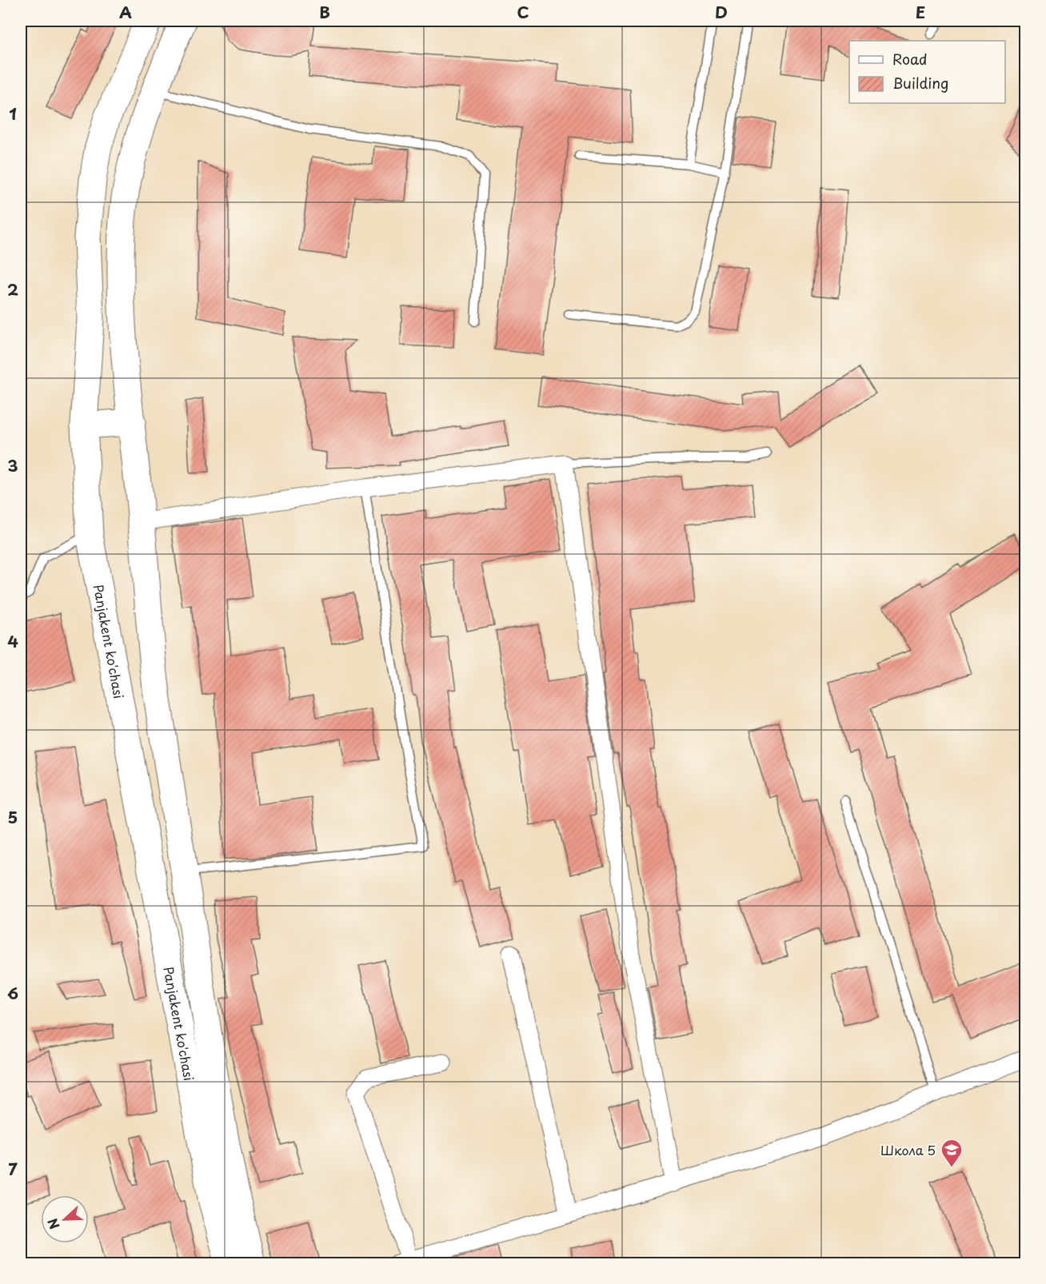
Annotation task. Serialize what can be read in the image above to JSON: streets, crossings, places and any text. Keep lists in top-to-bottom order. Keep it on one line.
{"streets":{"main road":["Panjakent ko'chasi"]},"places":{"school or university":["Школа 5"]},"legend":["Road","Building"],"north":"left","grid":{"columns":["A","B","C","D","E"],"rows":["1","2","3","4","5","6","7"]}}
